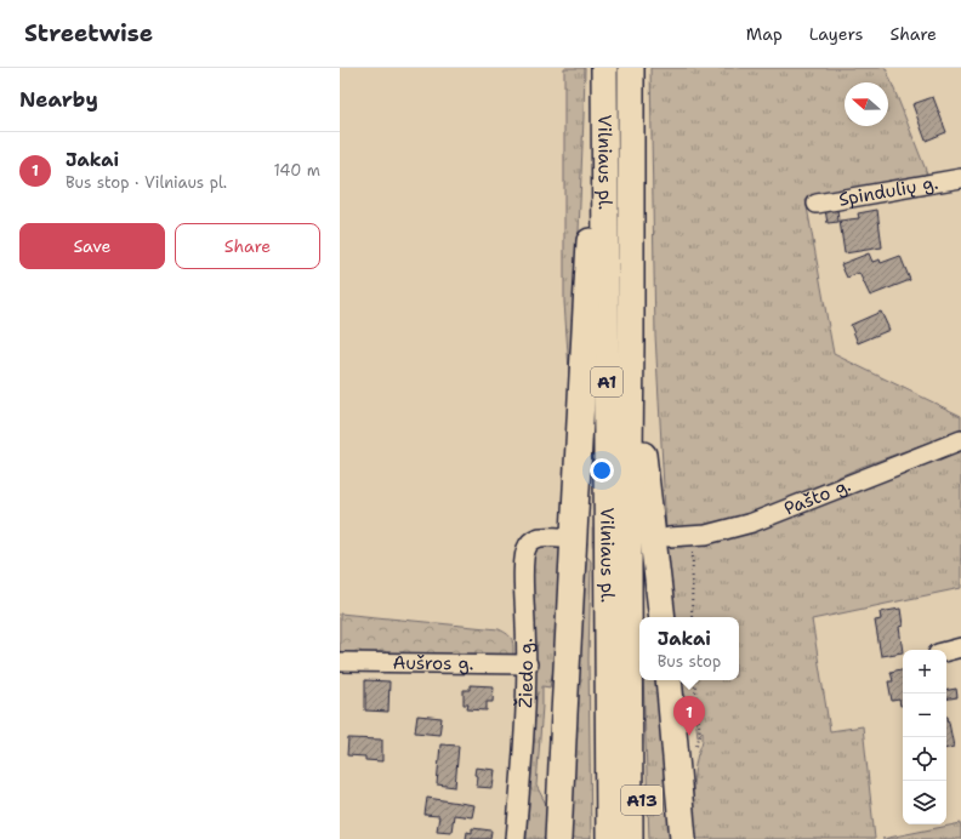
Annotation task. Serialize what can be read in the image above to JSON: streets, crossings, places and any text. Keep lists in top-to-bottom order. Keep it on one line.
{"streets":{"highway":["Vilniaus pl.","A1","A13"],"street":["Spindulių g.","Pašto g.","Aušros g.","Žiedo g."]},"crossings":[["Vilniaus pl.","A13"],["Aušros g.","Žiedo g."]],"north":"left","page":{"header":"Streetwise","nav":["Map","Layers","Share"],"heading":"Nearby","list":[{"mark":"1","name":"Jakai","note":"Bus stop · Vilniaus pl.","value":"140 m"}],"buttons":["Save","Share"],"popup":["Jakai","Bus stop"],"map_buttons":["+","−"],"pins":"1"}}
